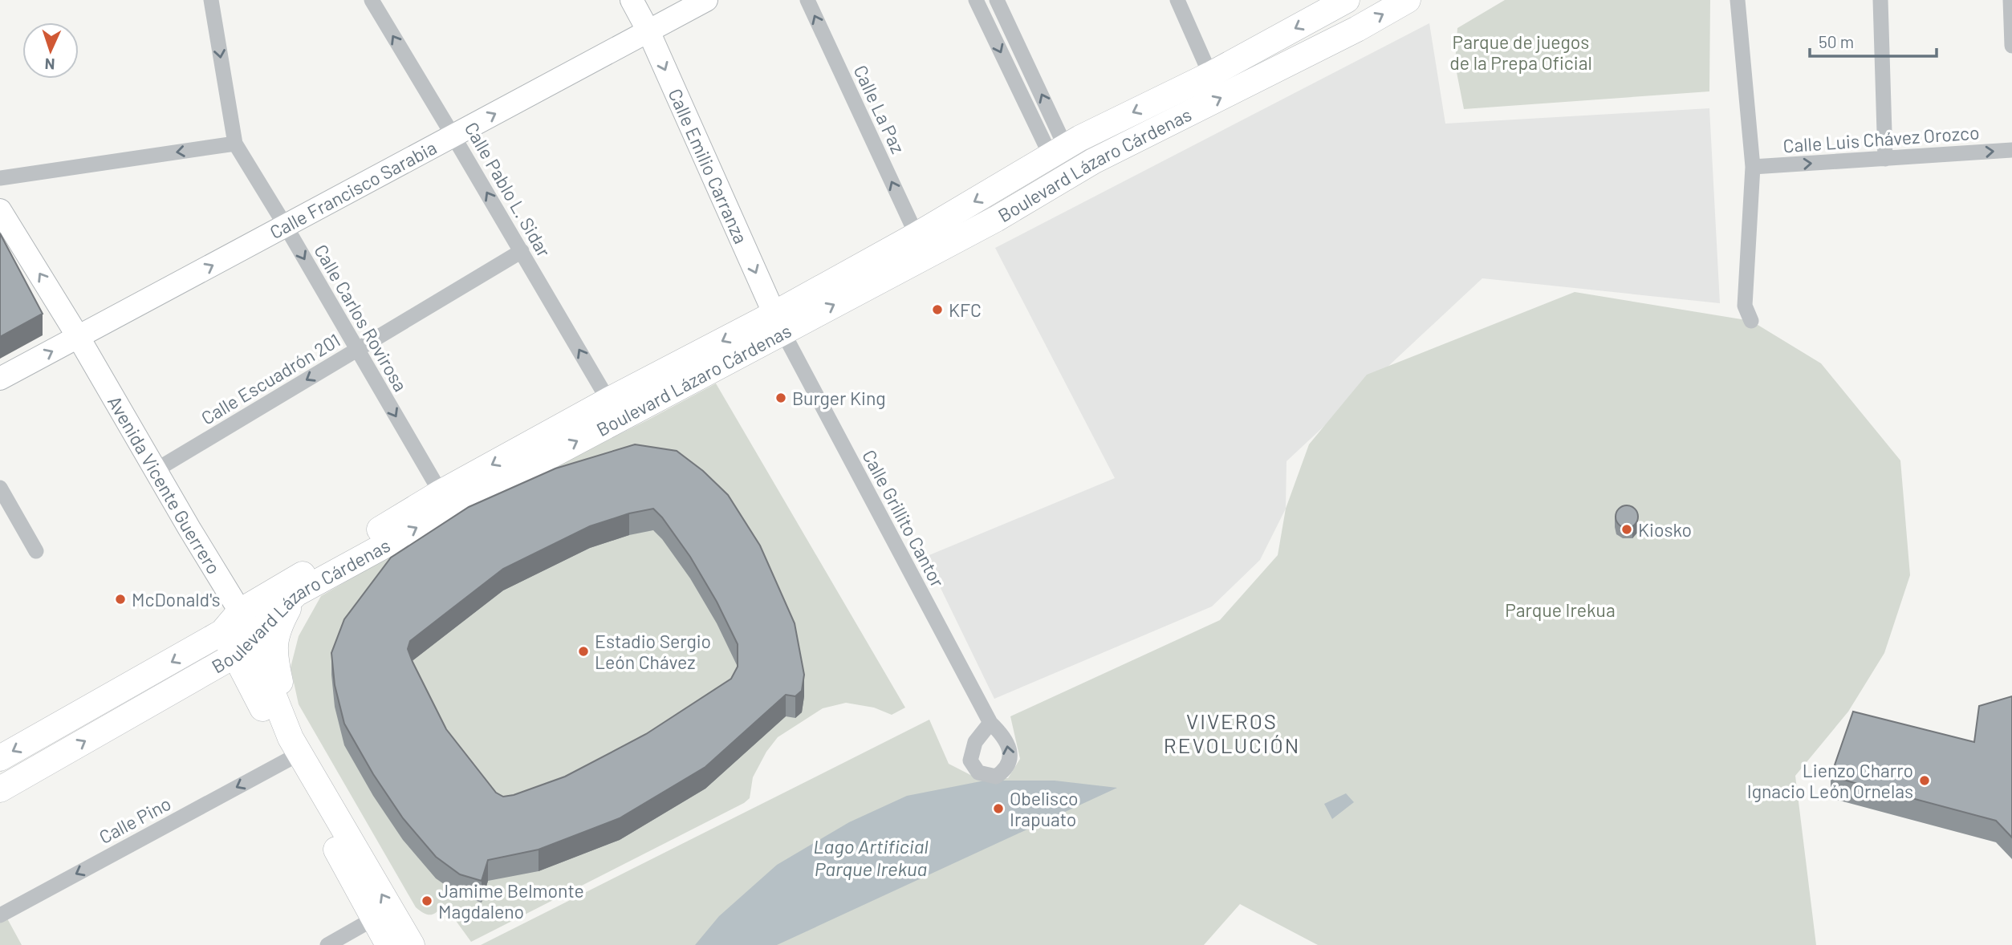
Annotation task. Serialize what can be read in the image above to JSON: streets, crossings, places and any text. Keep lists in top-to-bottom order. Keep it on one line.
{"streets":{"main road":["Boulevard Lázaro Cárdenas","Avenida Vicente Guerrero"],"street":["Calle La Paz","Calle Luis Chávez Orozco","Calle Emilio Carranza","Calle Pablo L. Sidar","Calle Francisco Sarabia","Calle Carlos Rovirosa","Calle Escuadrón 201","Calle Grillito Cantor","Calle Pino"]},"crossings":[["Calle La Paz","Boulevard Lázaro Cárdenas"],["Calle Emilio Carranza","Boulevard Lázaro Cárdenas"],["Calle Emilio Carranza","Calle Francisco Sarabia"],["Calle Emilio Carranza","Calle Grillito Cantor"],["Boulevard Lázaro Cárdenas","Calle Pablo L. Sidar"],["Boulevard Lázaro Cárdenas","Calle Carlos Rovirosa"],["Boulevard Lázaro Cárdenas","Avenida Vicente Guerrero"],["Boulevard Lázaro Cárdenas","Calle Grillito Cantor"],["Calle Pablo L. Sidar","Calle Francisco Sarabia"],["Calle Pablo L. Sidar","Calle Escuadrón 201"],["Calle Francisco Sarabia","Calle Carlos Rovirosa"],["Calle Francisco Sarabia","Avenida Vicente Guerrero"],["Calle Carlos Rovirosa","Calle Escuadrón 201"],["Calle Escuadrón 201","Avenida Vicente Guerrero"],["Avenida Vicente Guerrero","Calle Pino"]],"one_way":["Calle La Paz","Calle Luis Chávez Orozco","Calle Emilio Carranza","Calle Pablo L. Sidar","Calle Carlos Rovirosa","Calle Escuadrón 201","Calle Pino"],"districts":["VIVEROS REVOLUCIÓN"],"water":["Lago Artificial Parque Irekua"],"parks":["Parque de juegos de la Prepa Oficial","Parque Irekua"],"places":["KFC","Burger King","Kiosko","McDonald's","Estadio Sergio León Chávez","Lienzo Charro Ignacio León Ornelas","Obelisco Irapuato","Jamime Belmonte Magdaleno"],"scale_bar":"50 m","north":"bottom"}
